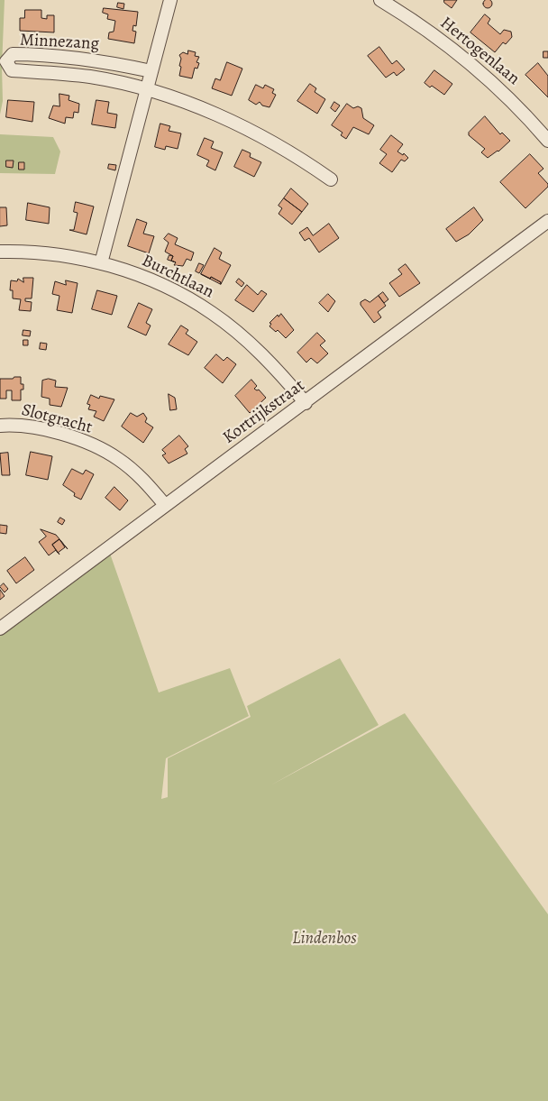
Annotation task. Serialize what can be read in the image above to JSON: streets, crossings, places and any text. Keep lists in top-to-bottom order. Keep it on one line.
{"streets":{"street":["Minnezang","Hertogenlaan","Burchtlaan","Kortrijkstraat","Slotgracht"]},"crossings":[["Burchtlaan","Kortrijkstraat"],["Kortrijkstraat","Slotgracht"]],"parks":["Lindenbos"]}
